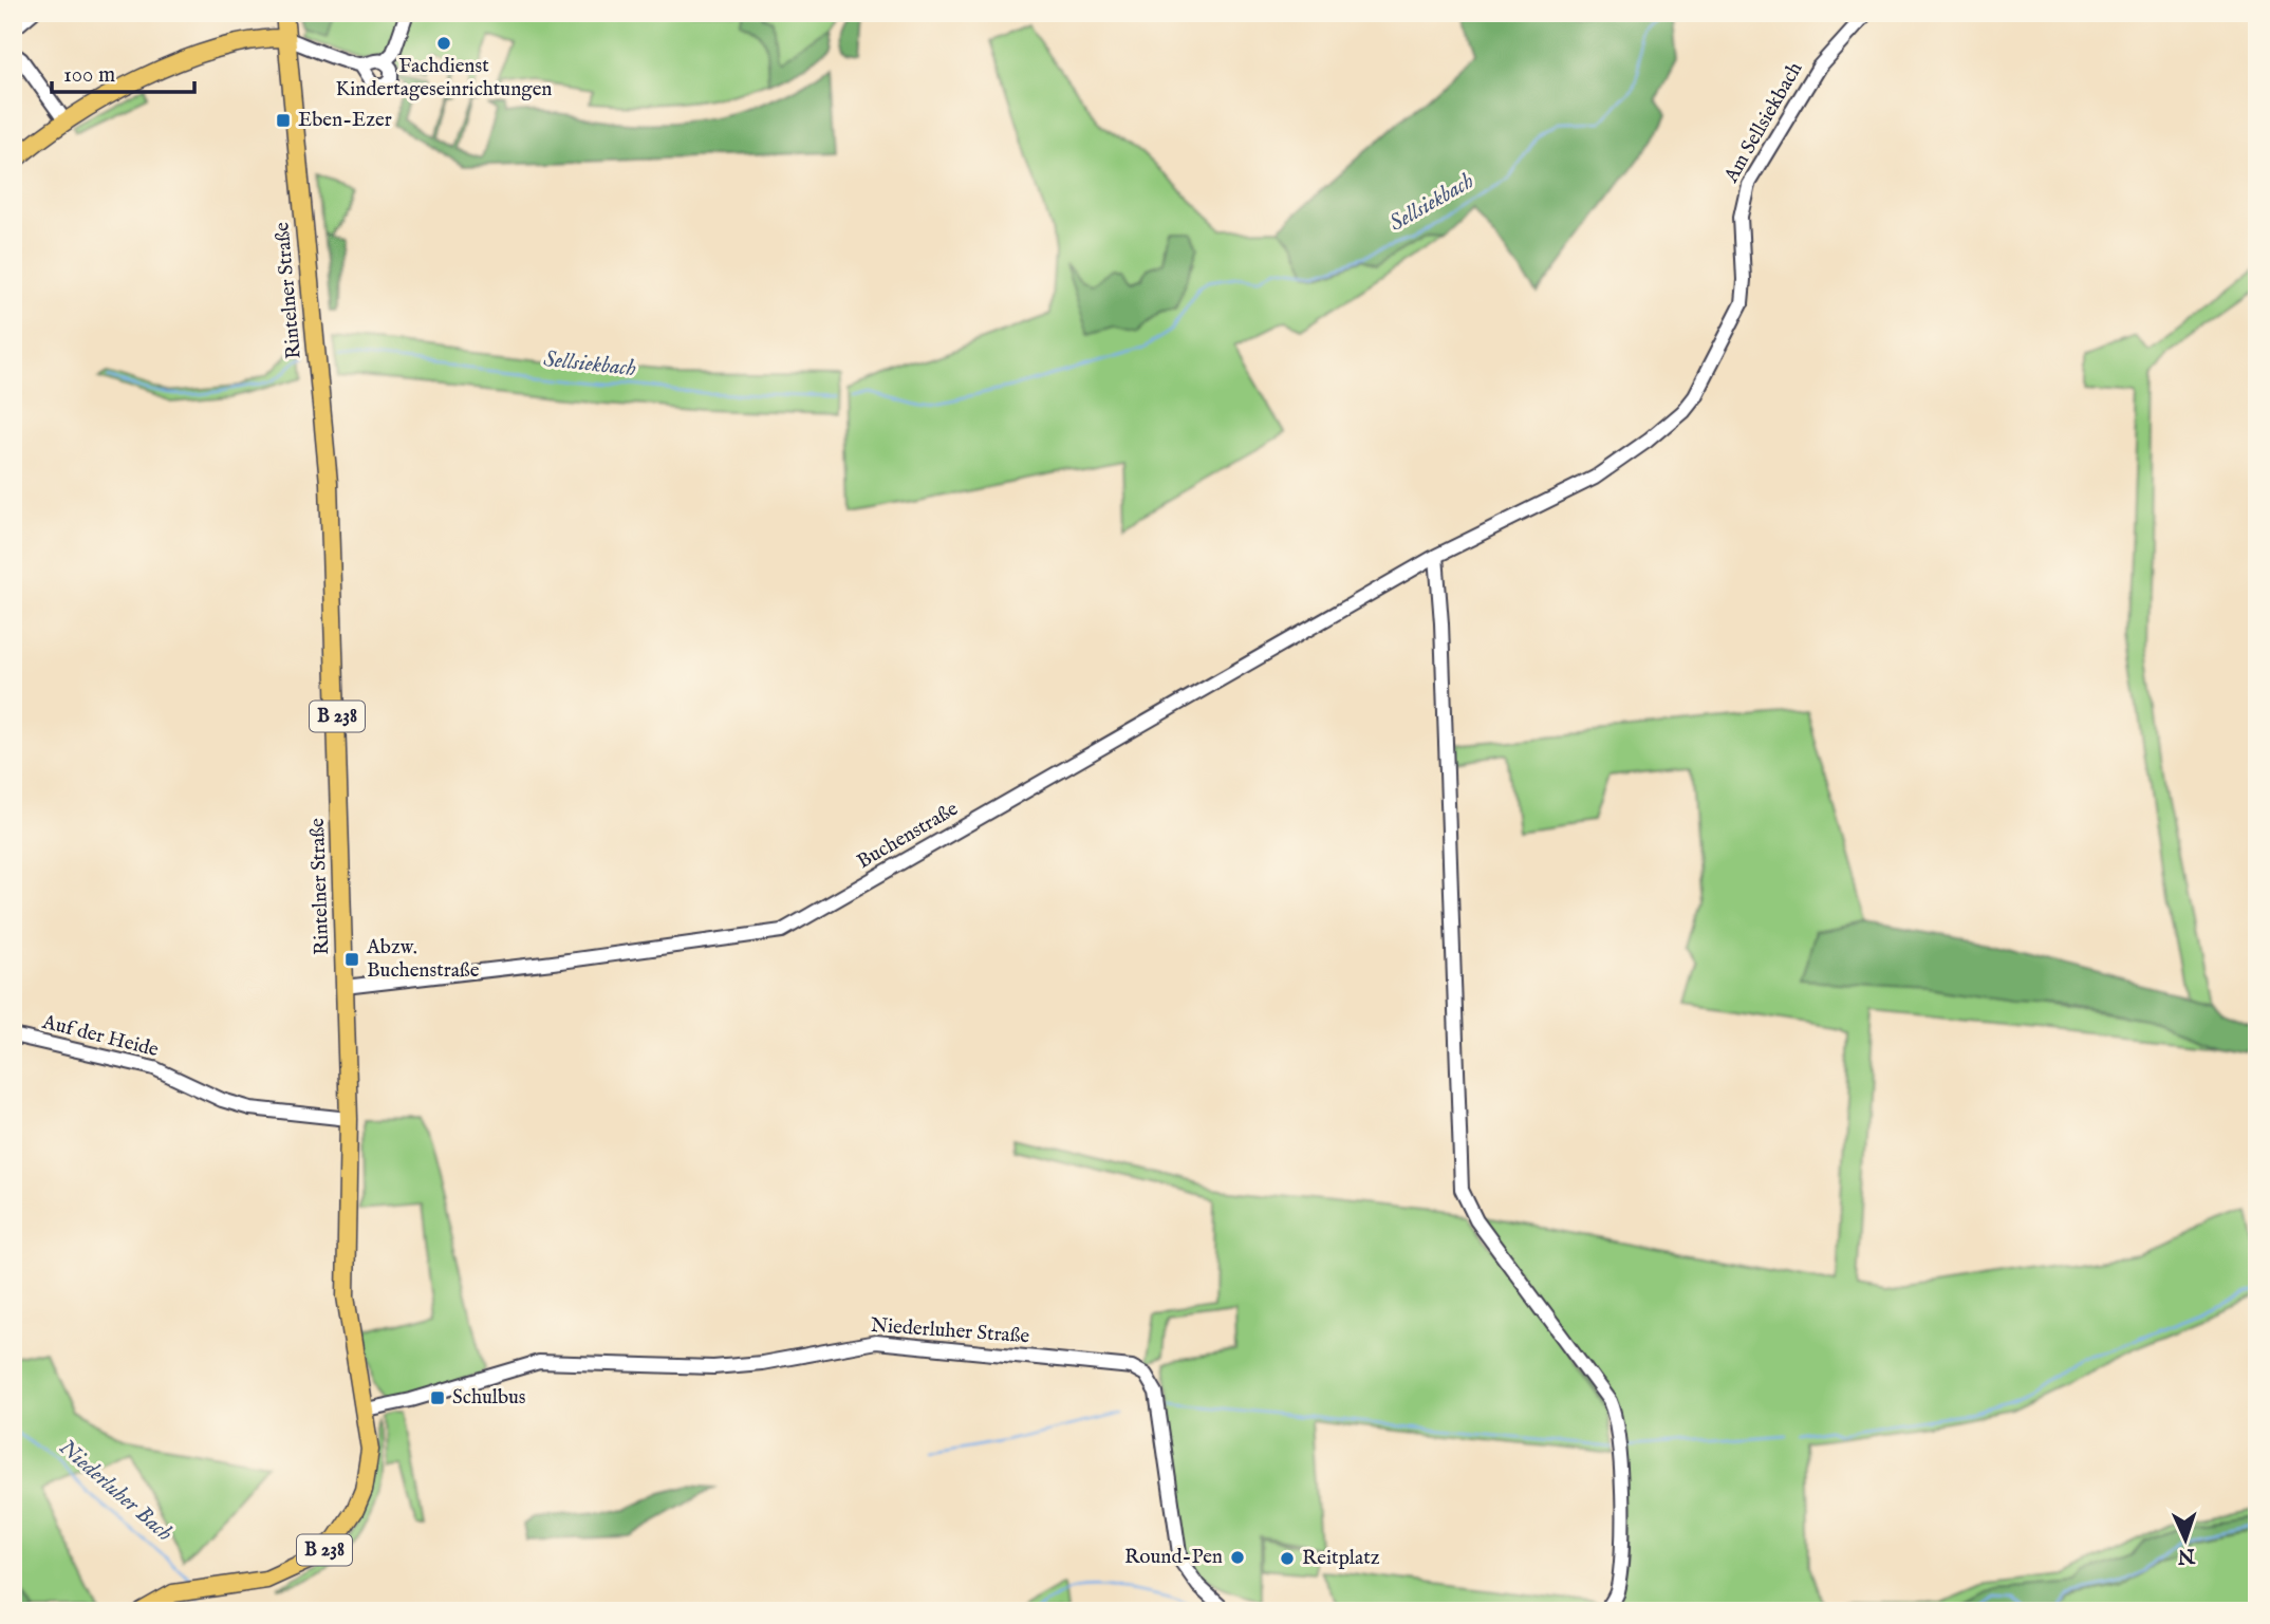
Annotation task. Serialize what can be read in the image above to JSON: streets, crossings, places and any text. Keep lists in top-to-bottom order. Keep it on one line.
{"streets":{"main road":["Rintelner Straße","B 238"],"street":["Am Sellsiekbach","Buchenstraße","Auf der Heide","Niederluher Straße"]},"crossings":[["Am Sellsiekbach","Buchenstraße"],["Rintelner Straße","Buchenstraße"],["Rintelner Straße","Auf der Heide"],["Rintelner Straße","Niederluher Straße"]],"water":["Sellsiekbach","Niederluher Bach"],"places":{"other":["Fachdienst Kindertageseinrichtungen","Round-Pen","Reitplatz"],"transit":["Eben-Ezer","Abzw. Buchenstraße","Schulbus"]},"scale_bar":"100 m","north":"bottom"}
